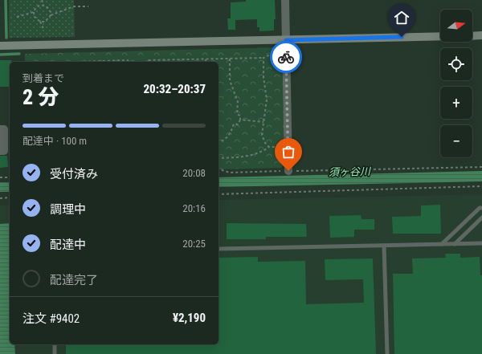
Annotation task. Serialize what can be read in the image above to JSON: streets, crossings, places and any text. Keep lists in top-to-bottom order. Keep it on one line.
{"water":["須ヶ谷川"],"north":"right","page":{"map_buttons":["+","−"],"heading":["2 分","到着まで","20:32–20:37"],"panel":["注文 #9402","¥2,190"],"bar":"配達中 · 100 m","list":[["受付済み","20:08"],["調理中","20:16"],["配達中","20:25"],"配達完了"]}}
